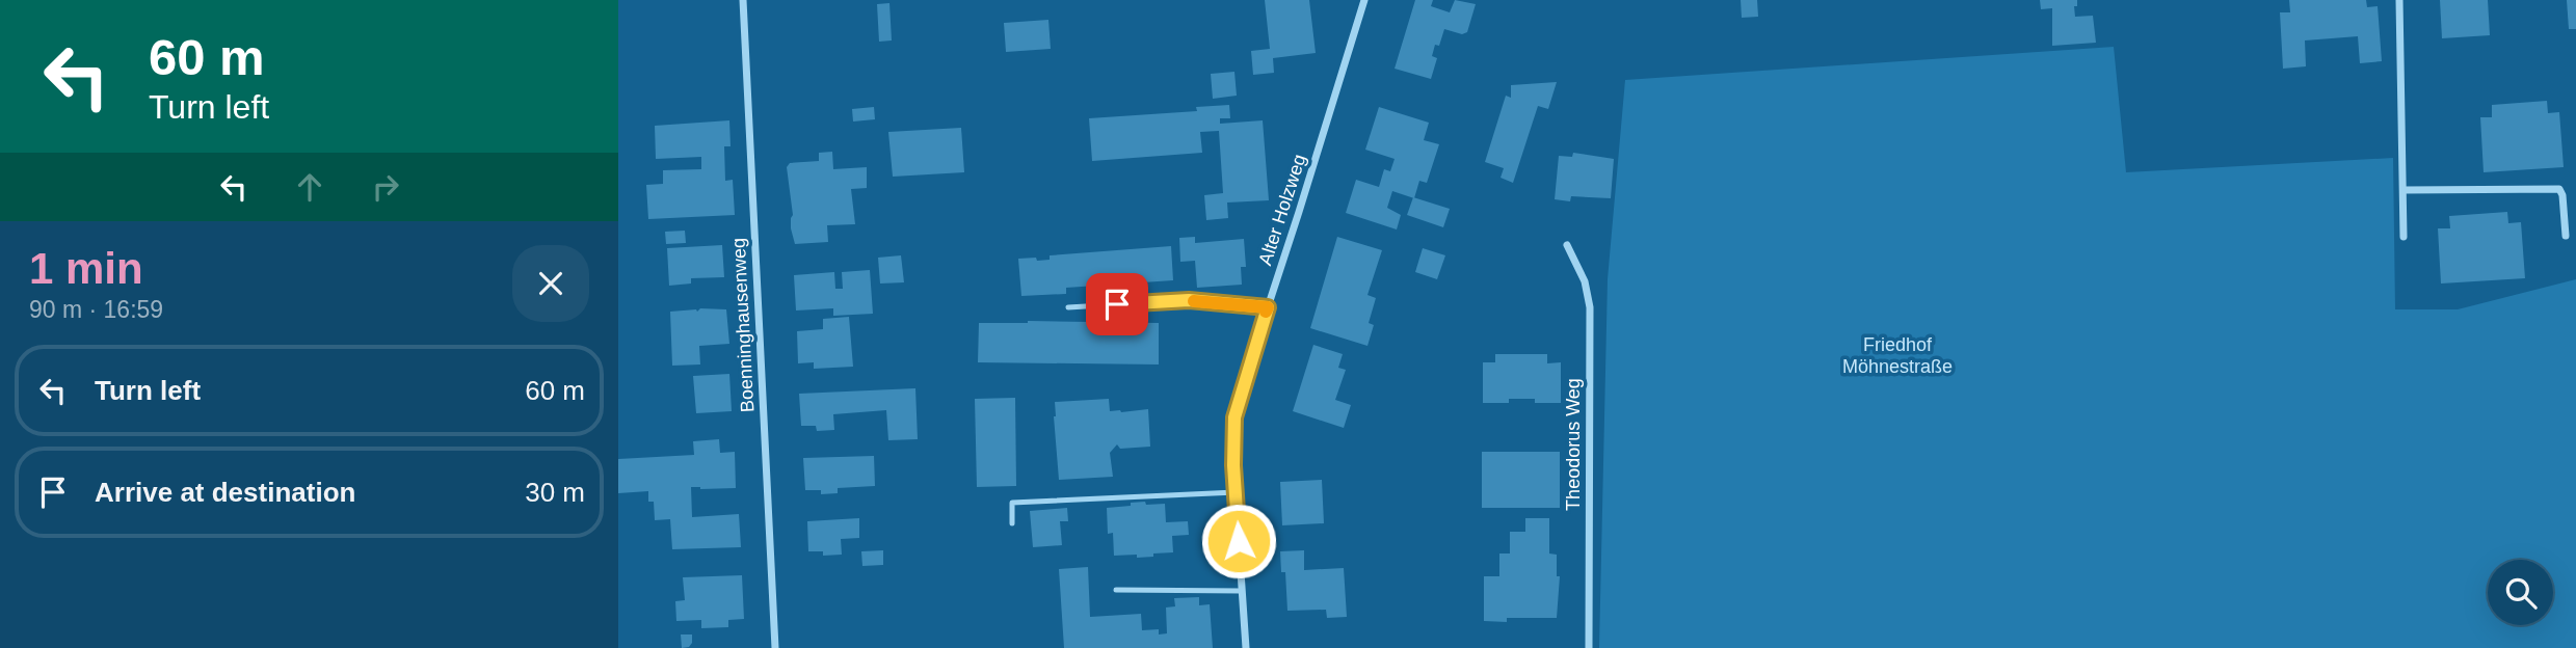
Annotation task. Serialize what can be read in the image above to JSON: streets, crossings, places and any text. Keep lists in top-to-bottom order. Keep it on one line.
{"streets":{"street":["Alter Holzweg","Boenninghausenweg","Theodorus Weg"]},"parks":["Friedhof Möhnestraße"],"page":{"turn":["60 m","Turn left"],"heading":["1 min","90 m · 16:59"],"list":[{"name":"Turn left","value":"60 m"},{"name":"Arrive at destination","value":"30 m"}]}}
